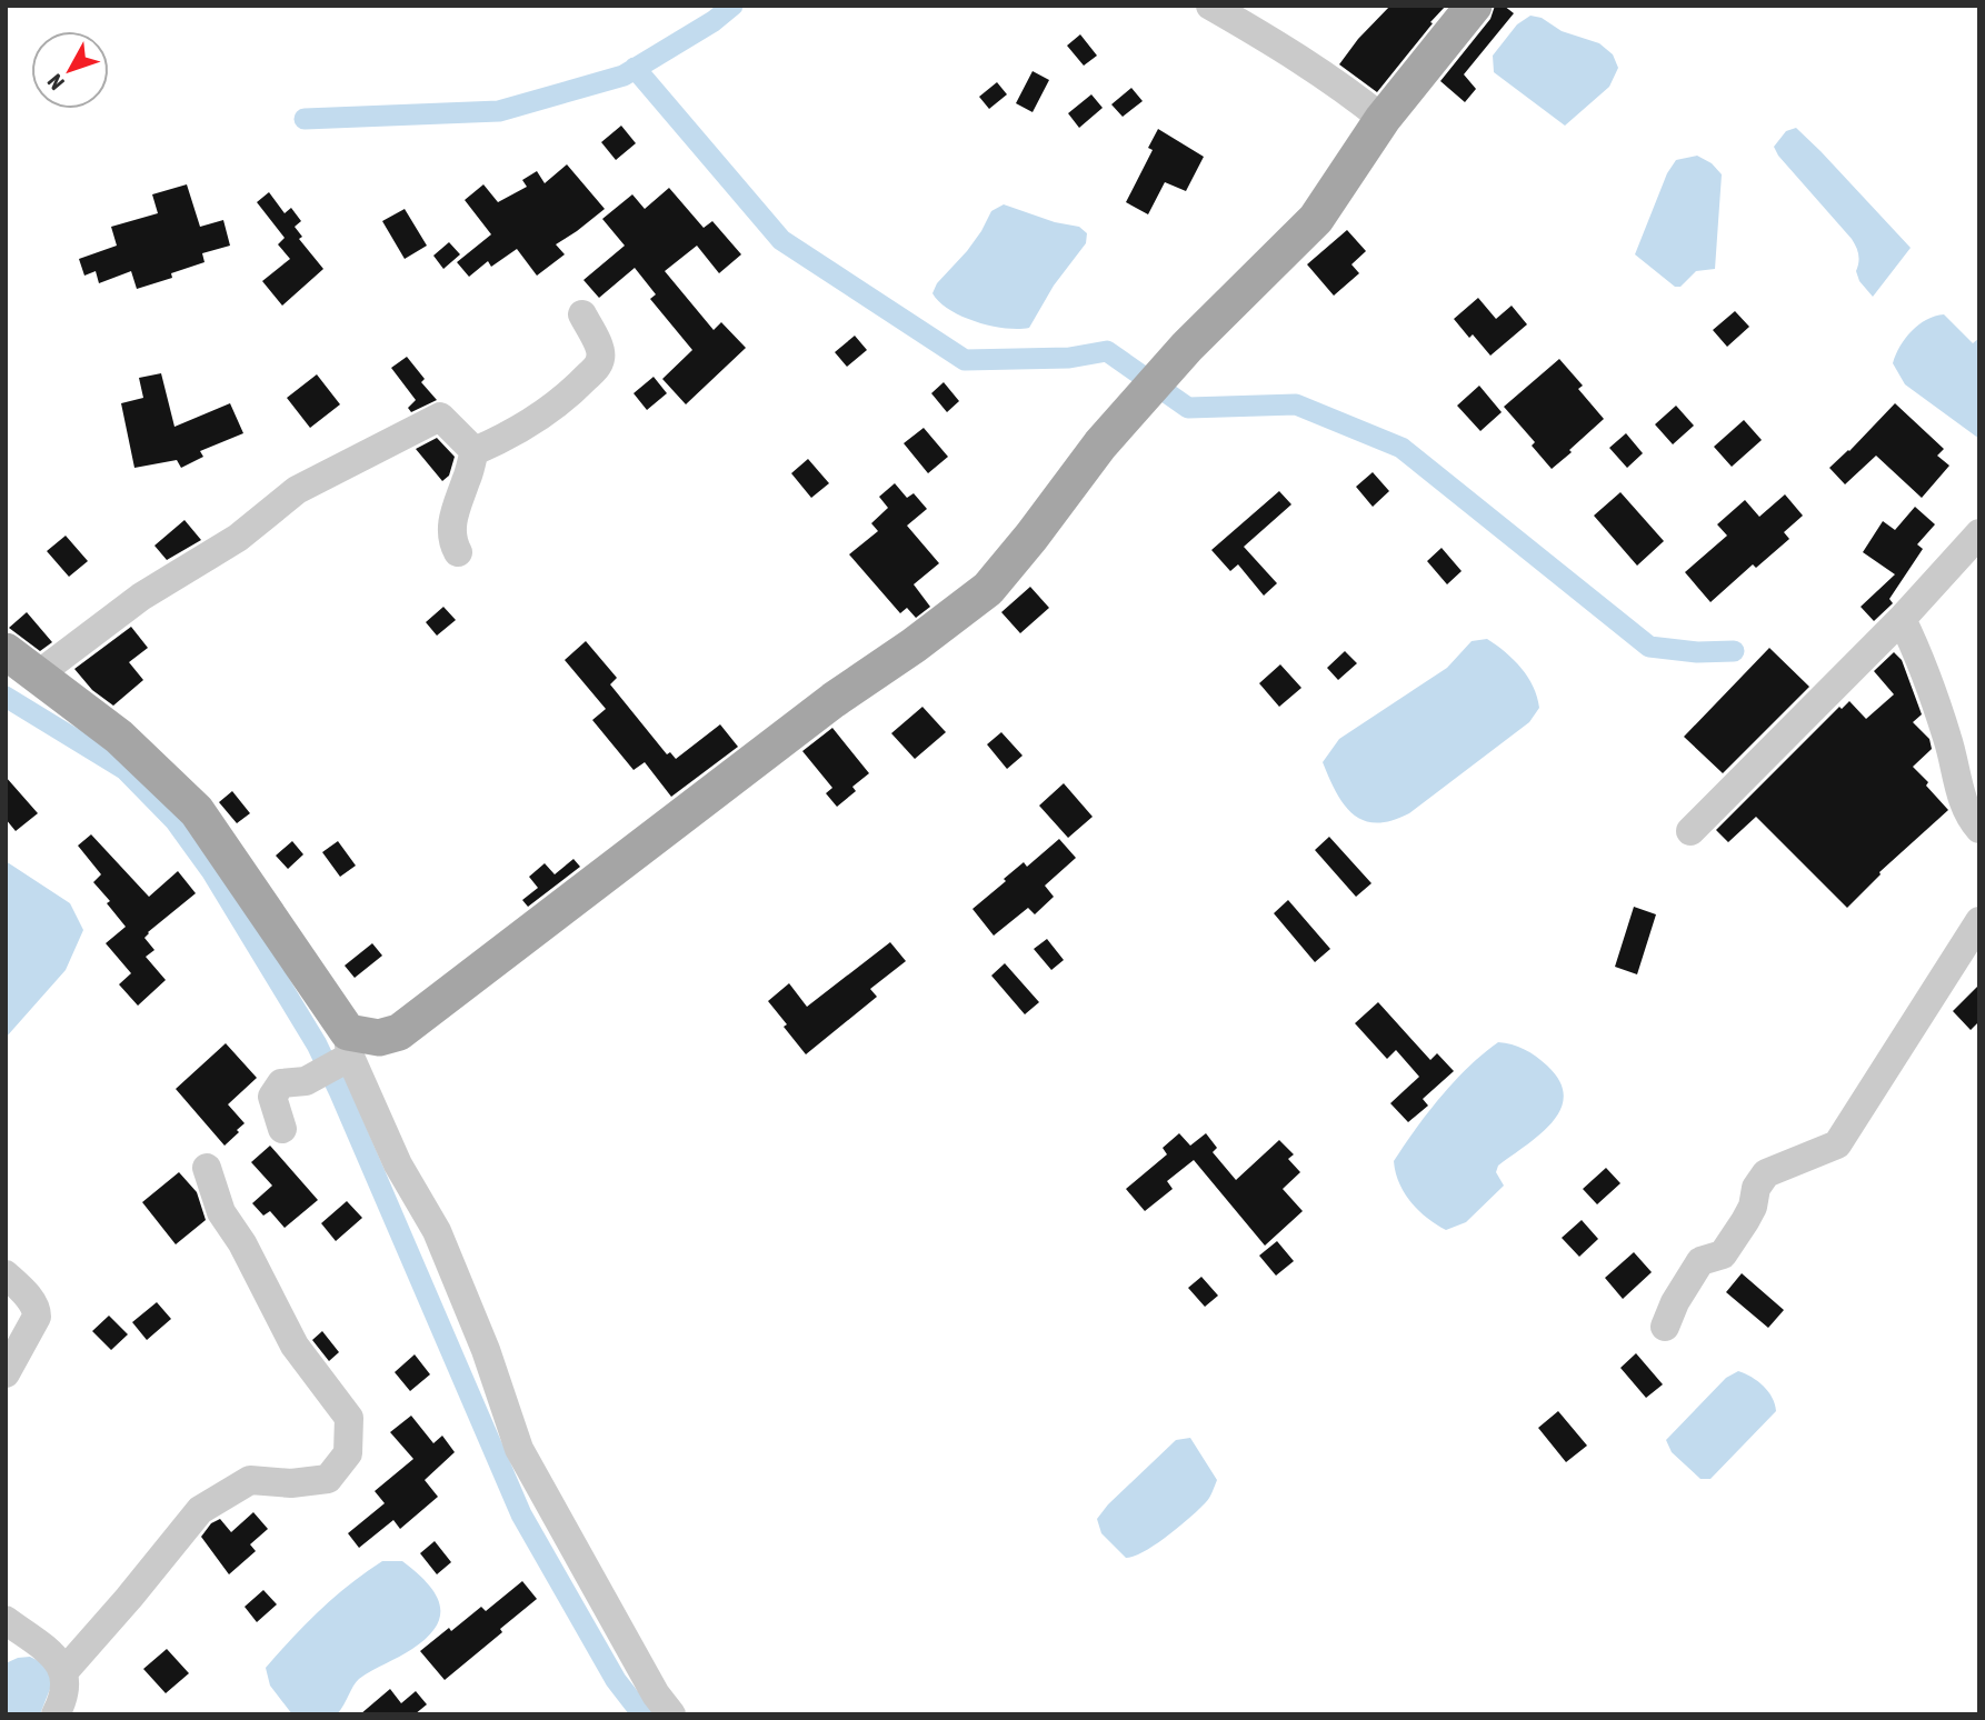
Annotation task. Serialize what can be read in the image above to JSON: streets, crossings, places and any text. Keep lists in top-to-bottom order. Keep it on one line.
{"north":"bottom left"}
